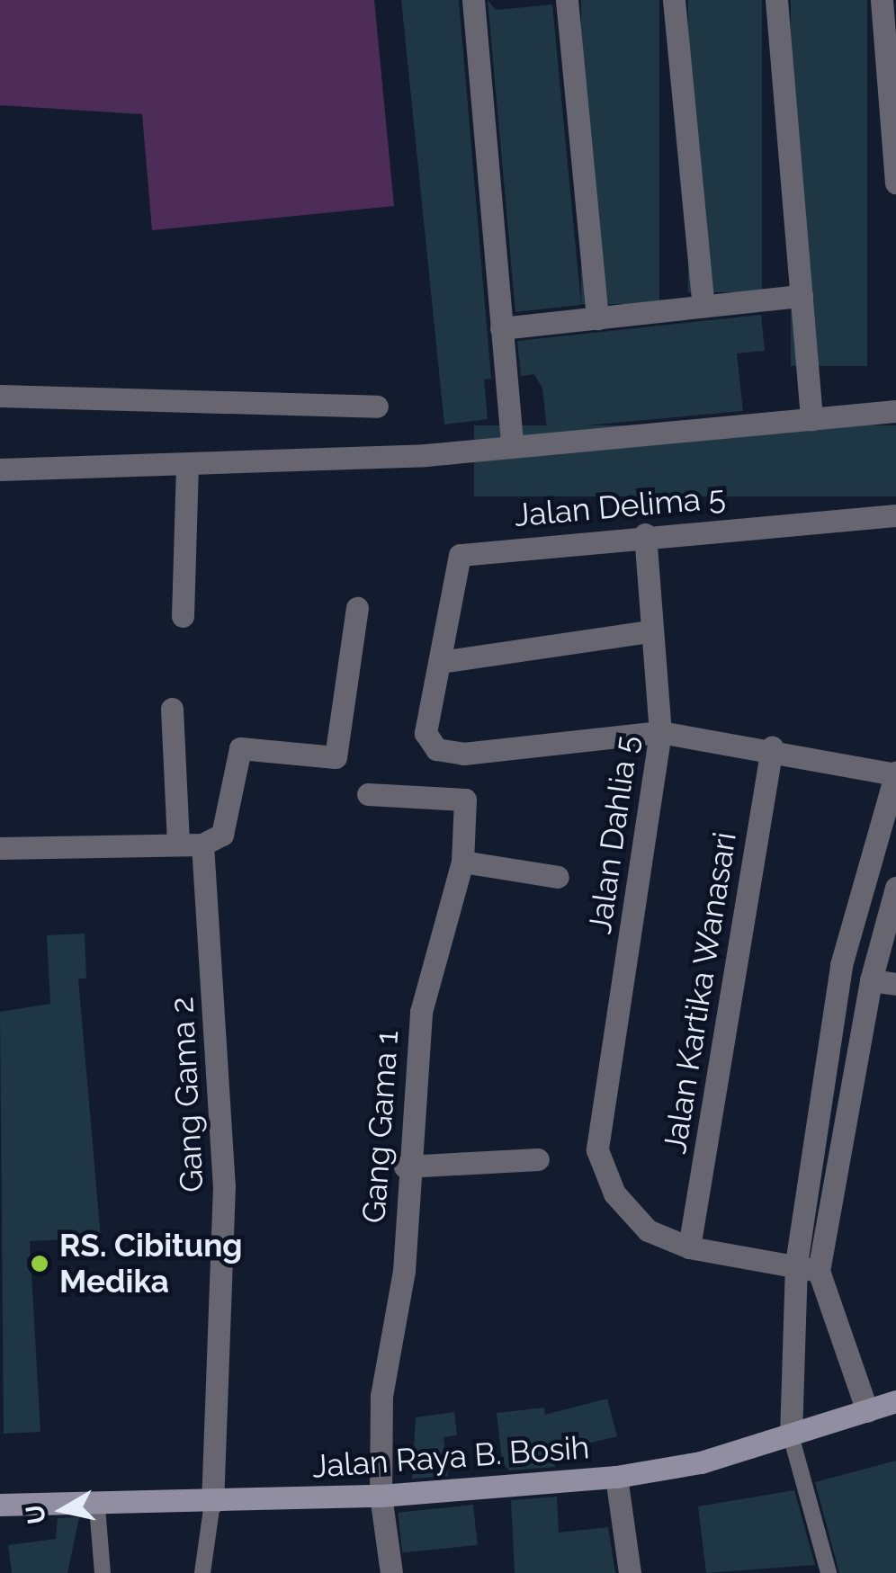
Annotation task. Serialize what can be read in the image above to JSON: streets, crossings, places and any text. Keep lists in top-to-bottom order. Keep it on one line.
{"streets":{"main road":["Jalan Raya B. Bosih"],"street":["Jalan Delima 5","Jalan Dahlia 5","Jalan Kartika Wanasari","Gang Gama 2","Gang Gama 1"]},"crossings":[["Jalan Delima 5","Jalan Dahlia 5"],["Jalan Dahlia 5","Jalan Kartika Wanasari"],["Gang Gama 2","Jalan Raya B. Bosih"],["Gang Gama 1","Jalan Raya B. Bosih"]],"places":["RS. Cibitung Medika"],"north":"left"}
